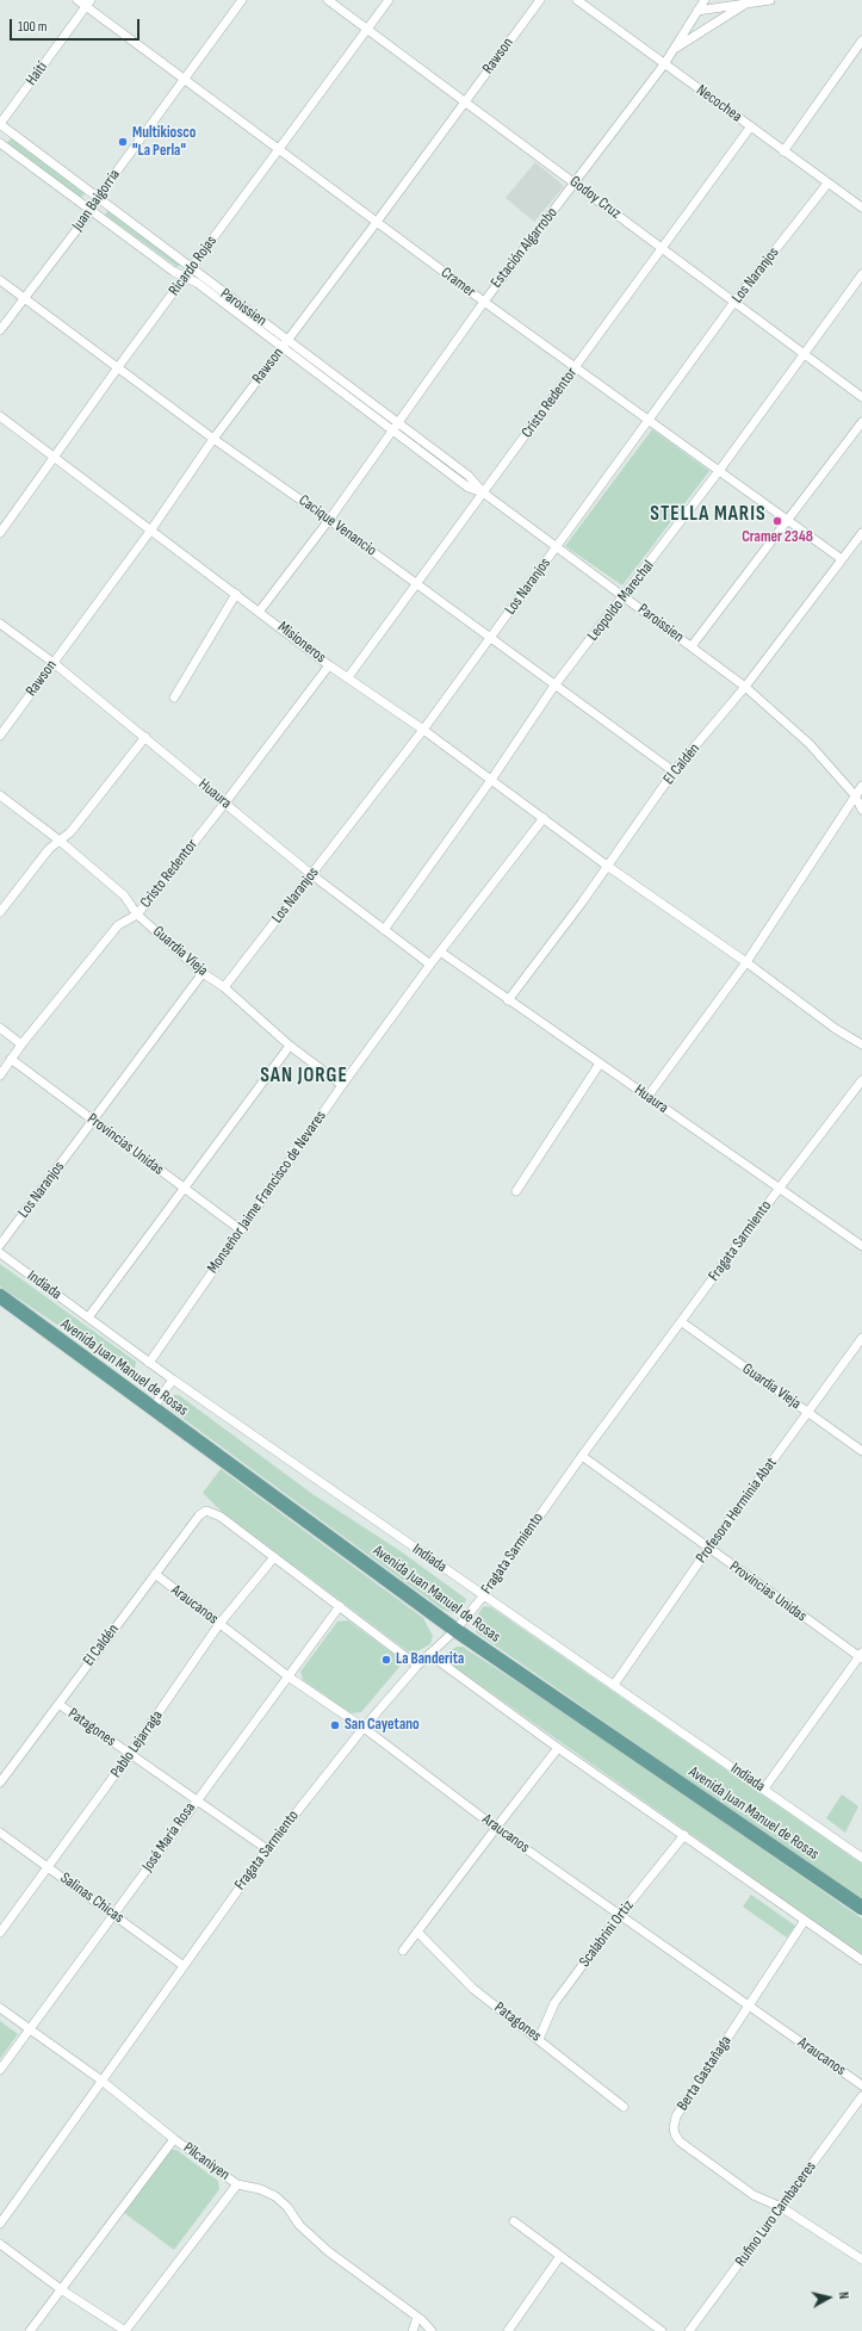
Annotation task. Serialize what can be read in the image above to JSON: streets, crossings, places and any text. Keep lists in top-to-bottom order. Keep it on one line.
{"streets":{"main road":["Avenida Juan Manuel de Rosas"],"street":["Rawson","Haití","Necochea","Godoy Cruz","Juan Baigorria","Estación Algarrobo","Ricardo Rojas","Los Naranjos","Cramer","Paroissien","Cristo Redentor","Cacique Venancio","Leopoldo Marechal","Misioneros","El Caldén","Huaura","Guardia Vieja","Provincias Unidas","Monseñor Jaime Francisco de Nevares","Fragata Sarmiento","Indiada","Profesora Herminia Abat","Araucanos","Patagones","Pablo Lejarraga","José María Rosa","Salinas Chicas","Scalabrini Ortiz","Berta Gastañaga","Pilcaniyen","Rufino Luro Cambaceres"]},"crossings":[["Rawson","Godoy Cruz"],["Rawson","Cramer"],["Rawson","Paroissien"],["Rawson","Cacique Venancio"],["Rawson","Misioneros"],["Rawson","Huaura"],["Haití","Cramer"],["Haití","Paroissien"],["Necochea","Estación Algarrobo"],["Necochea","Los Naranjos"],["Necochea","Cristo Redentor"],["Godoy Cruz","Estación Algarrobo"],["Godoy Cruz","Ricardo Rojas"],["Godoy Cruz","Los Naranjos"],["Godoy Cruz","Cristo Redentor"],["Godoy Cruz","Leopoldo Marechal"],["Juan Baigorria","Cramer"],["Juan Baigorria","Paroissien"],["Juan Baigorria","Cacique Venancio"],["Estación Algarrobo","Cramer"],["Estación Algarrobo","Paroissien"],["Estación Algarrobo","Cacique Venancio"],["Estación Algarrobo","Misioneros"],["Ricardo Rojas","Cramer"],["Ricardo Rojas","Paroissien"],["Ricardo Rojas","Cacique Venancio"],["Ricardo Rojas","Misioneros"],["Los Naranjos","Cramer"],["Los Naranjos","Paroissien"],["Los Naranjos","Cacique Venancio"],["Los Naranjos","Misioneros"],["Los Naranjos","Huaura"],["Los Naranjos","Guardia Vieja"],["Los Naranjos","Provincias Unidas"],["Cramer","Cristo Redentor"],["Cramer","Leopoldo Marechal"],["Cramer","El Caldén"],["Paroissien","Cristo Redentor"],["Paroissien","Leopoldo Marechal"],["Paroissien","El Caldén"],["Cristo Redentor","Cacique Venancio"],["Cristo Redentor","Misioneros"],["Cristo Redentor","Huaura"],["Cristo Redentor","Guardia Vieja"],["Cristo Redentor","Provincias Unidas"],["Cacique Venancio","Leopoldo Marechal"],["Cacique Venancio","El Caldén"],["Leopoldo Marechal","Misioneros"],["Leopoldo Marechal","Huaura"],["Misioneros","El Caldén"],["Misioneros","Monseñor Jaime Francisco de Nevares"],["El Caldén","Huaura"],["El Caldén","Araucanos"],["El Caldén","Patagones"],["El Caldén","Pablo Lejarraga"],["Huaura","Monseñor Jaime Francisco de Nevares"],["Huaura","Fragata Sarmiento"],["Guardia Vieja","Monseñor Jaime Francisco de Nevares"],["Guardia Vieja","Fragata Sarmiento"],["Guardia Vieja","Profesora Herminia Abat"],["Provincias Unidas","Monseñor Jaime Francisco de Nevares"],["Provincias Unidas","Fragata Sarmiento"],["Provincias Unidas","Profesora Herminia Abat"],["Monseñor Jaime Francisco de Nevares","Indiada"],["Fragata Sarmiento","Indiada"],["Fragata Sarmiento","Avenida Juan Manuel de Rosas"],["Fragata Sarmiento","Araucanos"],["Fragata Sarmiento","Patagones"],["Fragata Sarmiento","Salinas Chicas"],["Fragata Sarmiento","Pilcaniyen"],["Indiada","Profesora Herminia Abat"],["Araucanos","Pablo Lejarraga"],["Araucanos","José María Rosa"],["Araucanos","Scalabrini Ortiz"],["Araucanos","Berta Gastañaga"],["Patagones","Pablo Lejarraga"],["Patagones","José María Rosa"],["Patagones","Scalabrini Ortiz"],["Pablo Lejarraga","Salinas Chicas"],["José María Rosa","Salinas Chicas"],["José María Rosa","Pilcaniyen"],["Berta Gastañaga","Rufino Luro Cambaceres"]],"districts":["STELLA MARIS","SAN JORGE"],"places":["Multikiosco \"La Perla\"","Cramer 2348","La Banderita","San Cayetano"],"scale_bar":"100 m","north":"right"}
